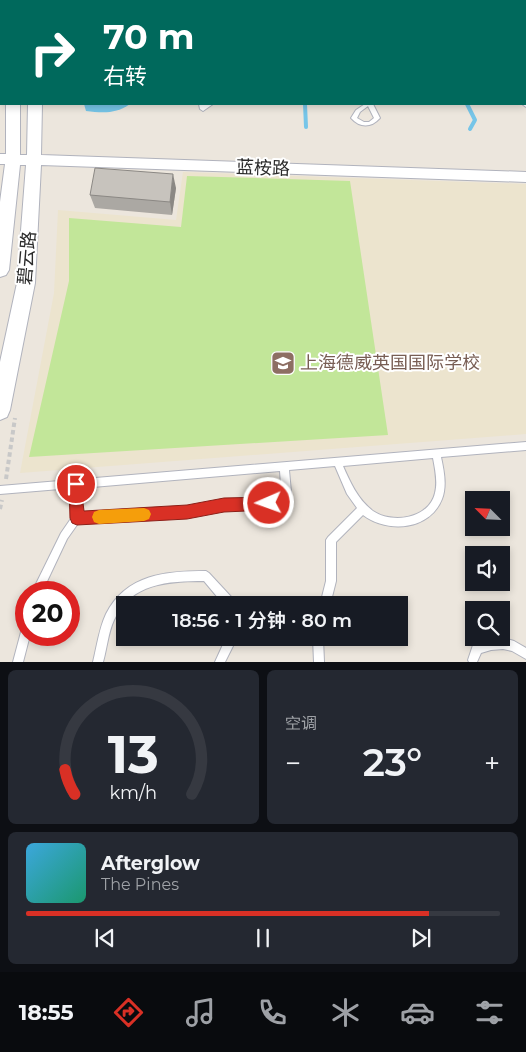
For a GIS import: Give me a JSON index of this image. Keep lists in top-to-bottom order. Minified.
{"streets":{"street":["蓝桉路","碧云路"]},"crossings":[["蓝桉路","碧云路"]],"places":{"school or university":["上海德威英国国际学校"]},"north":"top left","page":{"turn":["70 m","右转"],"limit":"20","trip":"18:56 · 1 分钟 · 80 m","tile":"空调","heat":["−","23°","+"],"song":["Afterglow","The Pines"],"tabs":"18:55","gauge":["13","km/h"]}}
